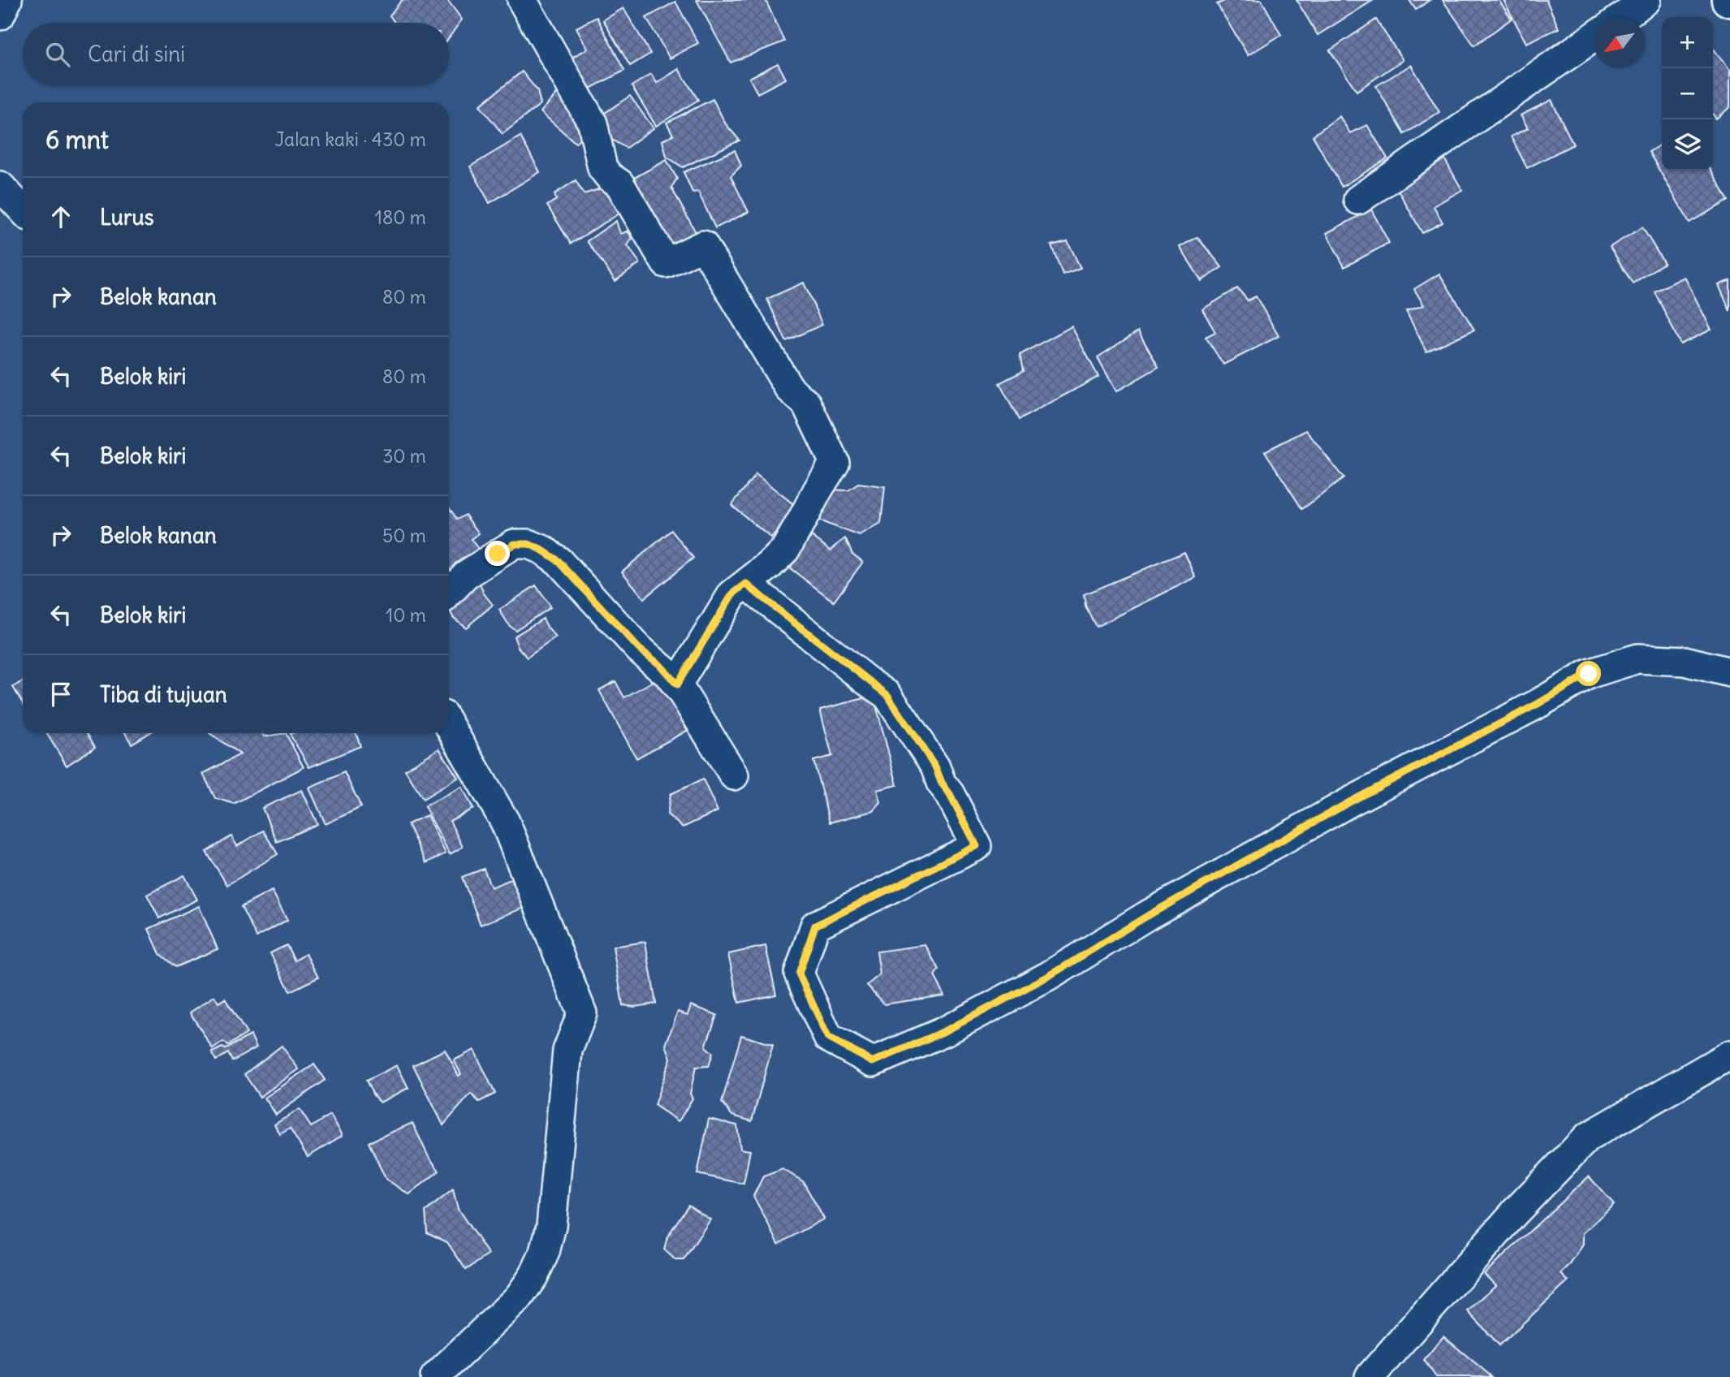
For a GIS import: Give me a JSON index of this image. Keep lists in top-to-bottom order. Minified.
{"north":"bottom left","page":{"map_buttons":["+","−"],"search":"Cari di sini","heading":["6 mnt","Jalan kaki · 430 m"],"list":[["Lurus","180 m"],["Belok kanan","80 m"],["Belok kiri","80 m"],["Belok kiri","30 m"],["Belok kanan","50 m"],["Belok kiri","10 m"],"Tiba di tujuan"]}}
